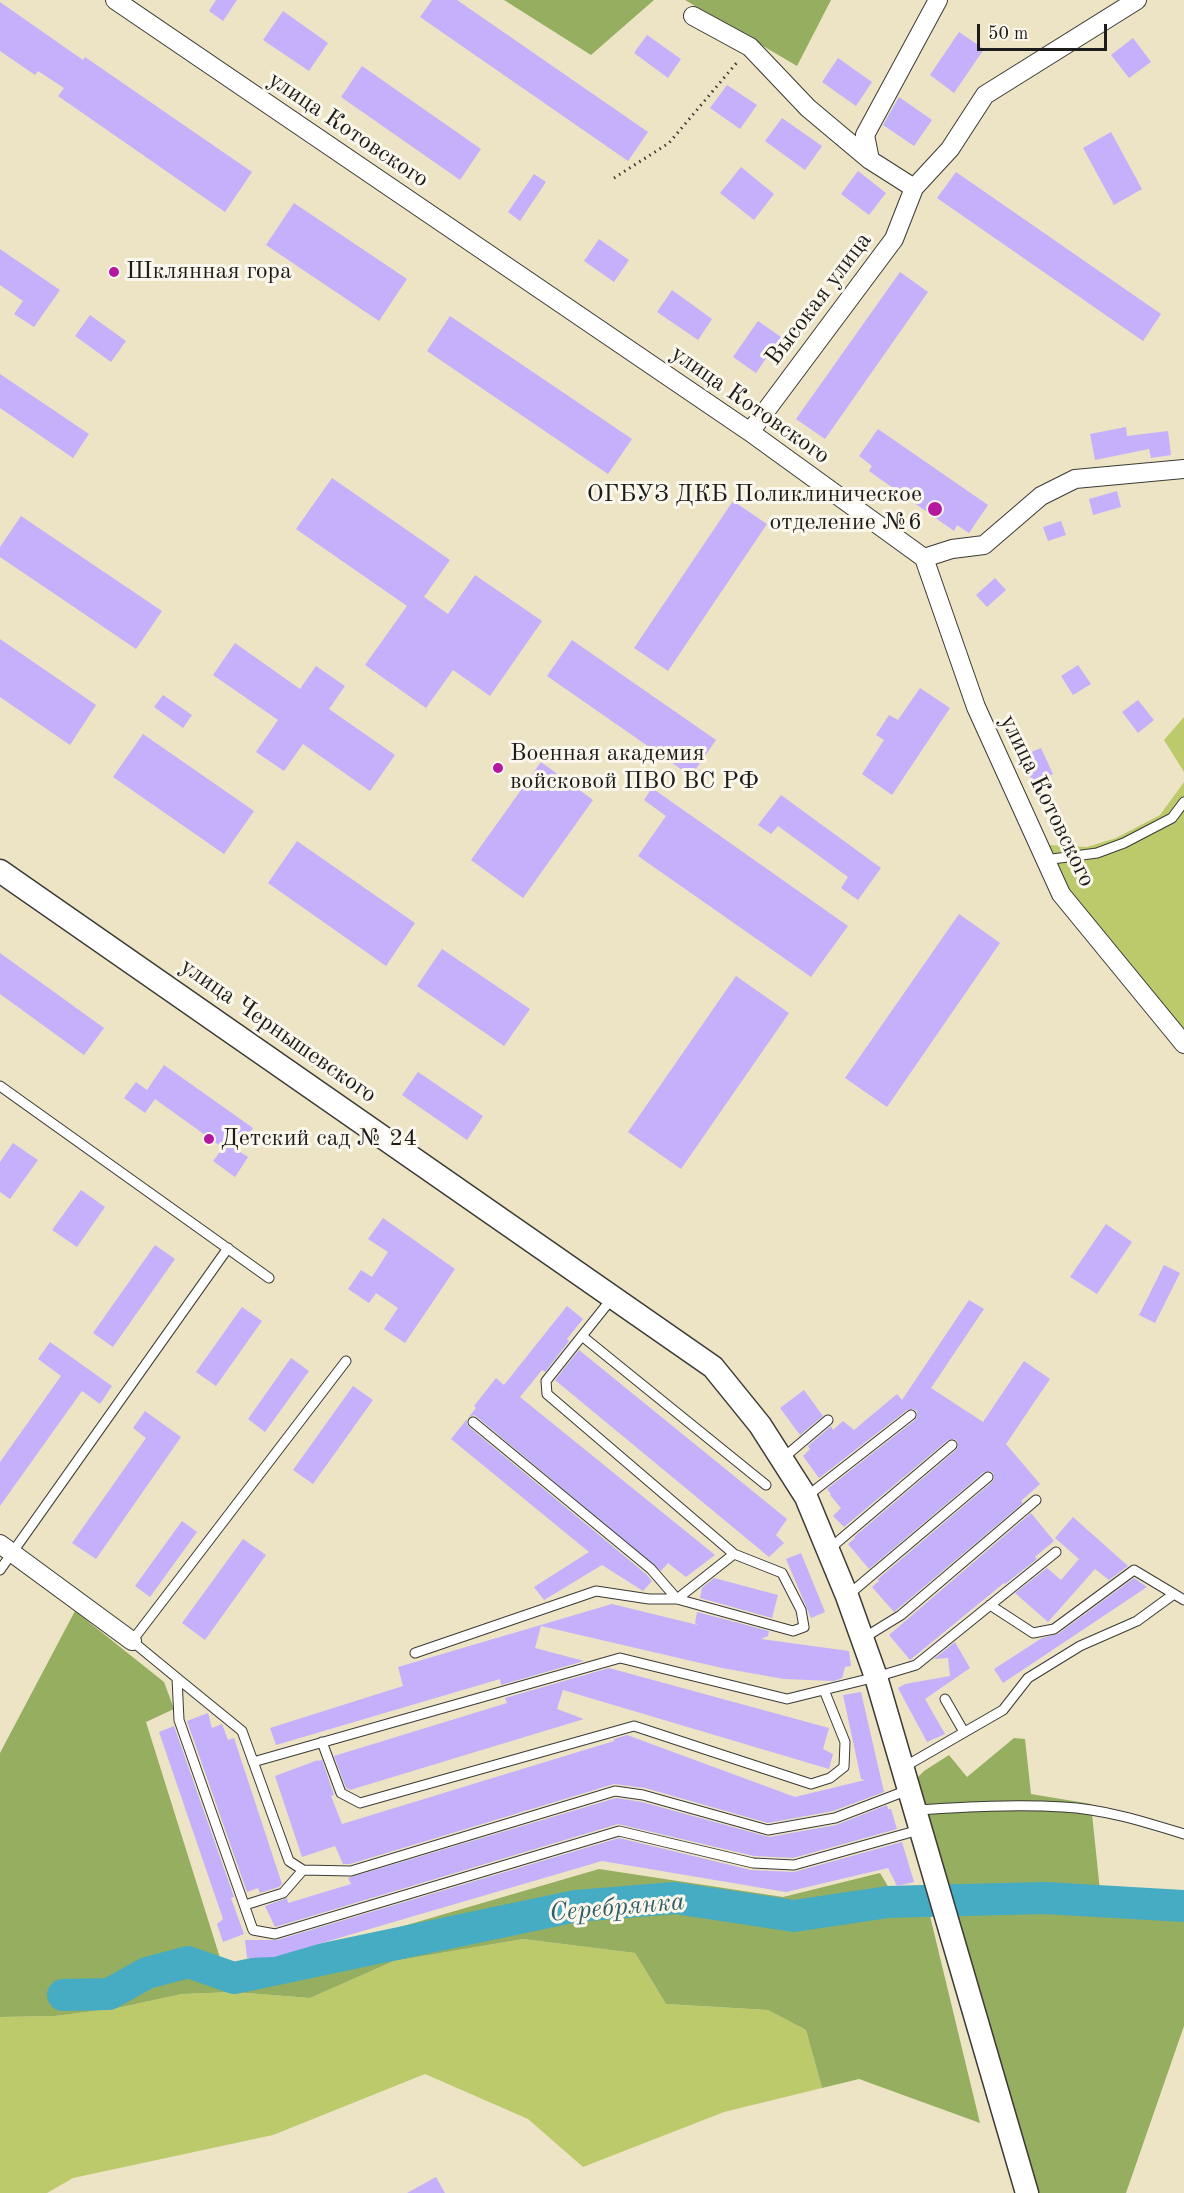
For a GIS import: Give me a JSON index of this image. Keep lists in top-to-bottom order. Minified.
{"streets":{"street":["улица Котовского","Высокая улица","улица Чернышевского"]},"crossings":[["улица Котовского","Высокая улица"]],"water":["Серебрянка"],"places":["Шклянная гора","ОГБУЗ ДКБ Поликлиническое отделение №6","Военная академия войсковой ПВО ВС РФ","Детский сад № 24"],"scale_bar":"50 m"}
